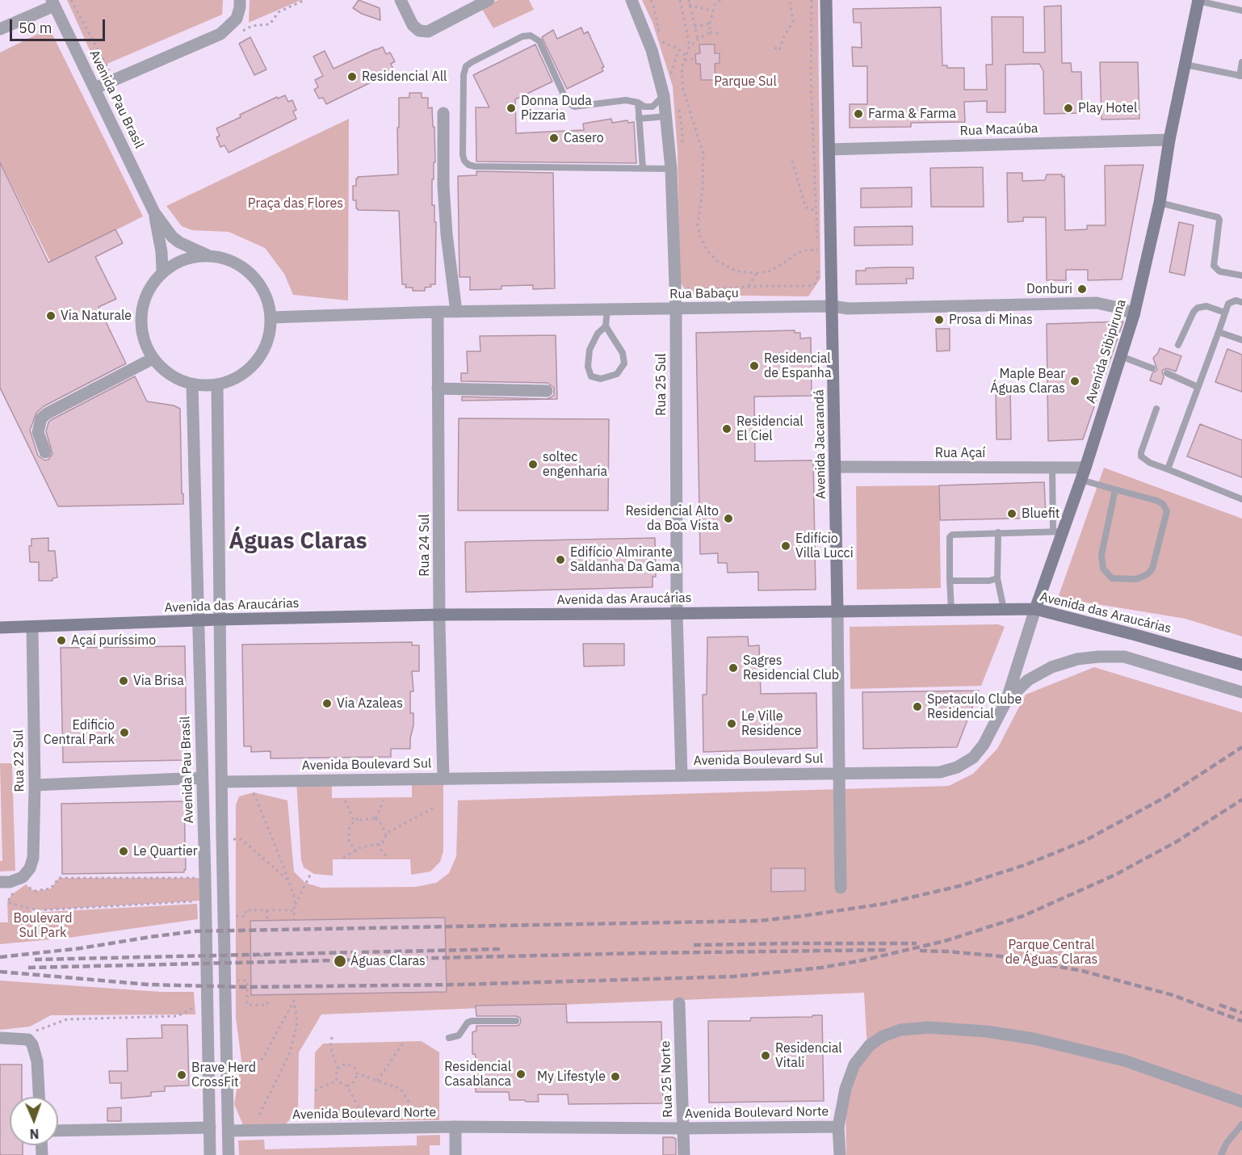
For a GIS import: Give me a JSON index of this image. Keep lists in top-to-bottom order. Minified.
{"streets":{"main road":["Avenida Sibipiruna","Avenida Jacarandá","Avenida das Araucárias"],"street":["Avenida Pau Brasil","Rua Macaúba","Rua Babaçu","Rua 25 Sul","Rua Açaí","Rua 24 Sul","Avenida Boulevard Sul","Rua 22 Sul","Rua 25 Norte","Avenida Boulevard Norte"]},"crossings":[["Avenida Pau Brasil","Rua Babaçu"],["Avenida Pau Brasil","Avenida das Araucárias"],["Rua Macaúba","Avenida Sibipiruna"],["Rua Macaúba","Avenida Jacarandá"],["Rua Babaçu","Avenida Sibipiruna"],["Rua Babaçu","Rua 25 Sul"],["Rua Babaçu","Avenida Jacarandá"],["Rua Babaçu","Rua 24 Sul"],["Avenida Sibipiruna","Rua Açaí"],["Avenida Sibipiruna","Avenida das Araucárias"],["Avenida Sibipiruna","Avenida Boulevard Sul"],["Rua 25 Sul","Avenida das Araucárias"],["Rua 25 Sul","Avenida Boulevard Sul"],["Avenida Jacarandá","Rua Açaí"],["Avenida Jacarandá","Avenida das Araucárias"],["Avenida Jacarandá","Avenida Boulevard Sul"],["Rua 24 Sul","Avenida das Araucárias"],["Rua 24 Sul","Avenida Boulevard Sul"],["Avenida das Araucárias","Rua 22 Sul"],["Rua 25 Norte","Avenida Boulevard Norte"]],"districts":["Águas Claras"],"parks":["Parque Sul","Praça das Flores","Boulevard Sul Park","Parque Central de Águas Claras"],"places":["Residencial All","Donna Duda Pizzaria","Play Hotel","Farma & Farma","Casero","Donburi","Via Naturale","Prosa di Minas","Residencial de Espanha","Maple Bear Águas Claras","Residencial El Ciel","soltec engenharia","Bluefit","Residencial Alto da Boa Vista","Edifício Villa Lucci","Edifício Almirante Saldanha Da Gama","Açaí puríssimo","Sagres Residencial Club","Via Brisa","Via Azaleas","Spetaculo Clube Residencial","Le Ville Residence","Edificio Central Park","Le Quartier","Águas Claras","Residencial Vitali","Residencial Casablanca","Brave Herd CrossFit","My Lifestyle"],"scale_bar":"50 m","north":"bottom"}
